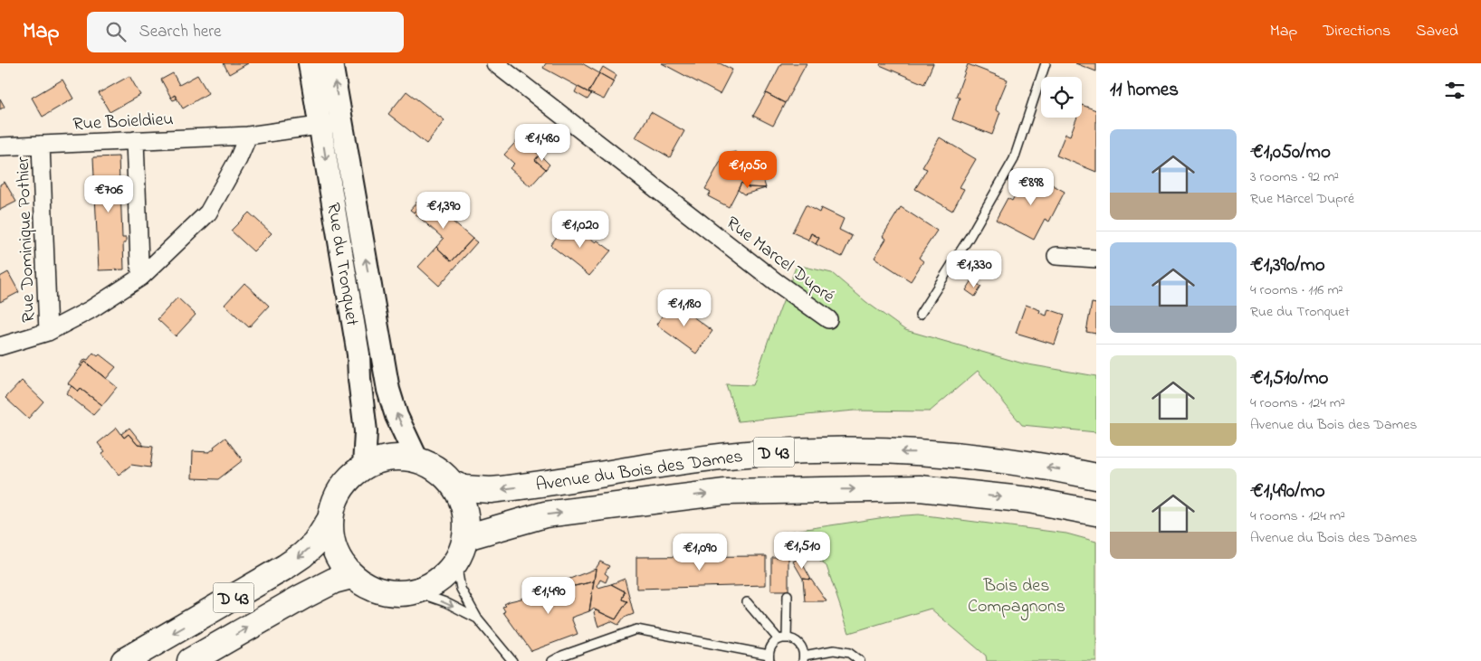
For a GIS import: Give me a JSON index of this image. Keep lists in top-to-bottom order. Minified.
{"streets":{"main road":["D 43","Avenue du Bois des Dames"],"street":["Rue Boieldieu","Rue Dominique Pothier","Rue Marcel Dupré","Rue du Tronquet"]},"crossings":[["Rue Boieldieu","Rue Dominique Pothier"],["Rue Boieldieu","Rue du Tronquet"],["Rue du Tronquet","D 43"],["Rue du Tronquet","Avenue du Bois des Dames"],["D 43","Avenue du Bois des Dames"]],"parks":["Bois des Compagnons"],"page":{"header":"Map","search":"Search here","nav":["Map","Directions","Saved"],"heading":"11 homes","list":[{"name":"€1,050/mo","note":"3 rooms · 92 m² · Rue Marcel Dupré"},{"name":"€1,390/mo","note":"4 rooms · 116 m² · Rue du Tronquet"},{"name":"€1,510/mo","note":"4 rooms · 124 m² · Avenue du Bois des Dames"},{"name":"€1,490/mo","note":"4 rooms · 124 m² · Avenue du Bois des Dames"}],"price":["€1,480","€1,050","€898","€706","€1,390","€1,020","€1,330","€1,180","€1,510","€1,090","€1,490"]}}
